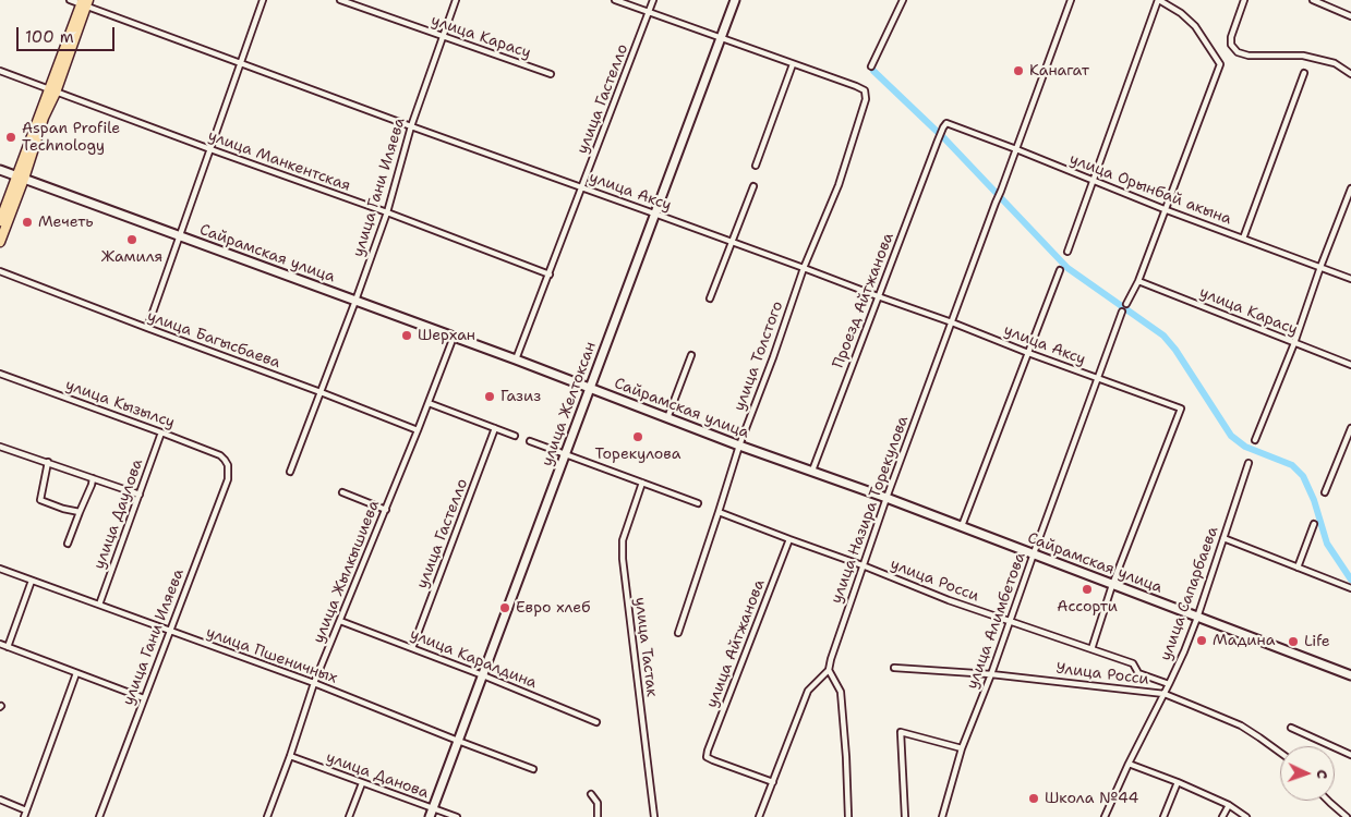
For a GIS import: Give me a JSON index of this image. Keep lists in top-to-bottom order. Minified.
{"streets":{"main road":["Сайрамская улица","улица Желтоксан"],"street":["улица Карасу","улица Гастелло","улица Манкентская","улица Гани Иляева","улица Орынбай акына","улица Аксу","Проезд Айтжанова","улица Багысбаева","улица Толстого","улица Кызылсу","улица Назира Торекулова","улица Даулова","улица Жылкышиева","улица Росси","улица Сапарбаева","улица Алимбетова","улица Айтжанова","улица Тастак","улица Пшеничных","улица Каралдина","Улица Росси","улица Данова"]},"crossings":[["улица Карасу","улица Гани Иляева"],["улица Гастелло","улица Манкентская"],["улица Гастелло","улица Аксу"],["улица Гастелло","Сайрамская улица"],["улица Гастелло","улица Каралдина"],["улица Манкентская","улица Гани Иляева"],["улица Гани Иляева","улица Аксу"],["улица Гани Иляева","Сайрамская улица"],["улица Гани Иляева","улица Багысбаева"],["улица Гани Иляева","улица Кызылсу"],["улица Гани Иляева","улица Пшеничных"],["улица Орынбай акына","Проезд Айтжанова"],["улица Орынбай акына","улица Назира Торекулова"],["улица Аксу","Сайрамская улица"],["улица Аксу","Проезд Айтжанова"],["улица Аксу","улица Толстого"],["улица Аксу","улица Желтоксан"],["улица Аксу","улица Назира Торекулова"],["улица Аксу","улица Алимбетова"],["Сайрамская улица","Проезд Айтжанова"],["Сайрамская улица","улица Толстого"],["Сайрамская улица","улица Желтоксан"],["Сайрамская улица","улица Назира Торекулова"],["Сайрамская улица","улица Жылкышиева"],["Сайрамская улица","улица Сапарбаева"],["Сайрамская улица","улица Алимбетова"],["улица Багысбаева","улица Жылкышиева"],["улица Толстого","улица Росси"],["улица Кызылсу","улица Даулова"],["улица Желтоксан","улица Пшеничных"],["улица Желтоксан","улица Каралдина"],["улица Желтоксан","улица Данова"],["улица Назира Торекулова","улица Росси"],["улица Назира Торекулова","улица Айтжанова"],["улица Даулова","улица Пшеничных"],["улица Жылкышиева","улица Пшеничных"],["улица Жылкышиева","улица Каралдина"],["улица Жылкышиева","улица Данова"],["улица Росси","улица Сапарбаева"],["улица Росси","улица Алимбетова"],["улица Росси","улица Айтжанова"],["улица Сапарбаева","Улица Росси"],["улица Алимбетова","Улица Росси"]],"places":["Канагат","Aspan Profile Technology","Мечеть","Жамиля","Шерхан","Газиз","Торекулова","Ассорти","Евро хлеб","Мадина","Life","Школа №44"],"scale_bar":"100 m","north":"right"}
